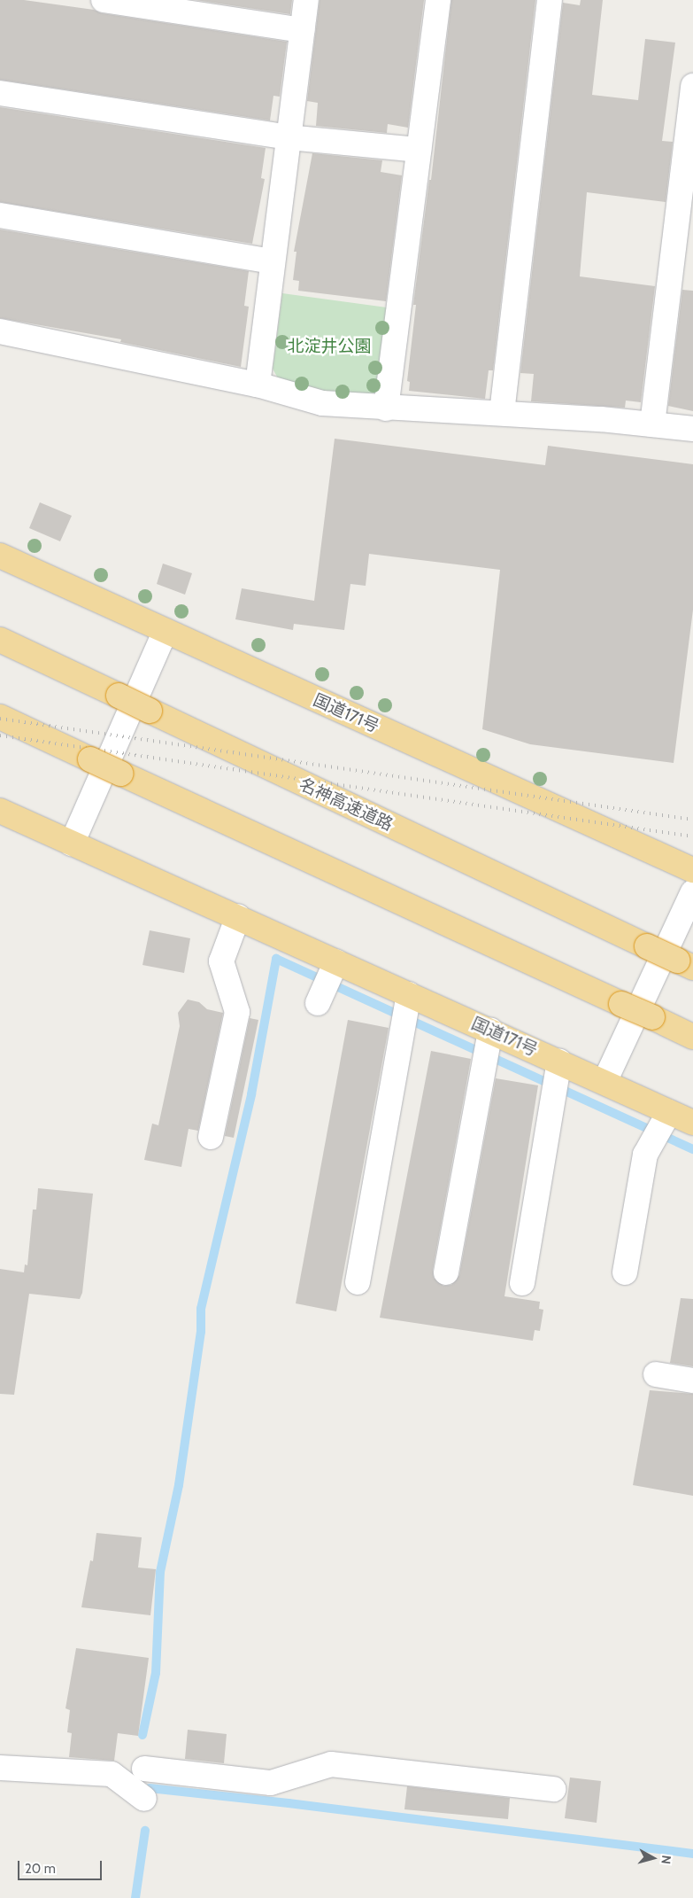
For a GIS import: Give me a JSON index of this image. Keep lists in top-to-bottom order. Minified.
{"streets":{"highway":["国道171号","名神高速道路"]},"parks":["北淀井公園"],"scale_bar":"20 m","north":"right"}
